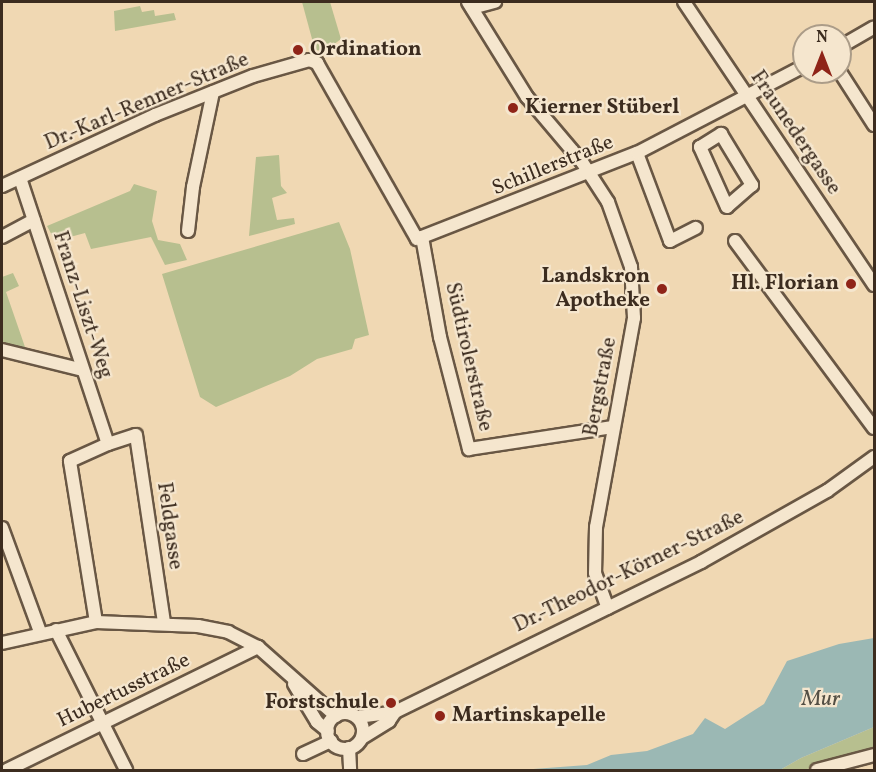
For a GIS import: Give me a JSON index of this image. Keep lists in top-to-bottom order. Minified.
{"streets":{"street":["Dr.-Karl-Renner-Straße","Fraunedergasse","Schillerstraße","Franz-Liszt-Weg","Südtirolerstraße","Bergstraße","Feldgasse","Dr.-Theodor-Körner-Straße","Hubertusstraße"]},"crossings":[["Dr.-Karl-Renner-Straße","Franz-Liszt-Weg"],["Dr.-Karl-Renner-Straße","Südtirolerstraße"],["Fraunedergasse","Schillerstraße"],["Schillerstraße","Südtirolerstraße"],["Schillerstraße","Bergstraße"],["Franz-Liszt-Weg","Feldgasse"],["Südtirolerstraße","Bergstraße"],["Bergstraße","Dr.-Theodor-Körner-Straße"]],"water":["Mur"],"places":["Ordination","Kierner Stüberl","Hl. Florian","Landskron Apotheke","Forstschule","Martinskapelle"],"north":"top"}
